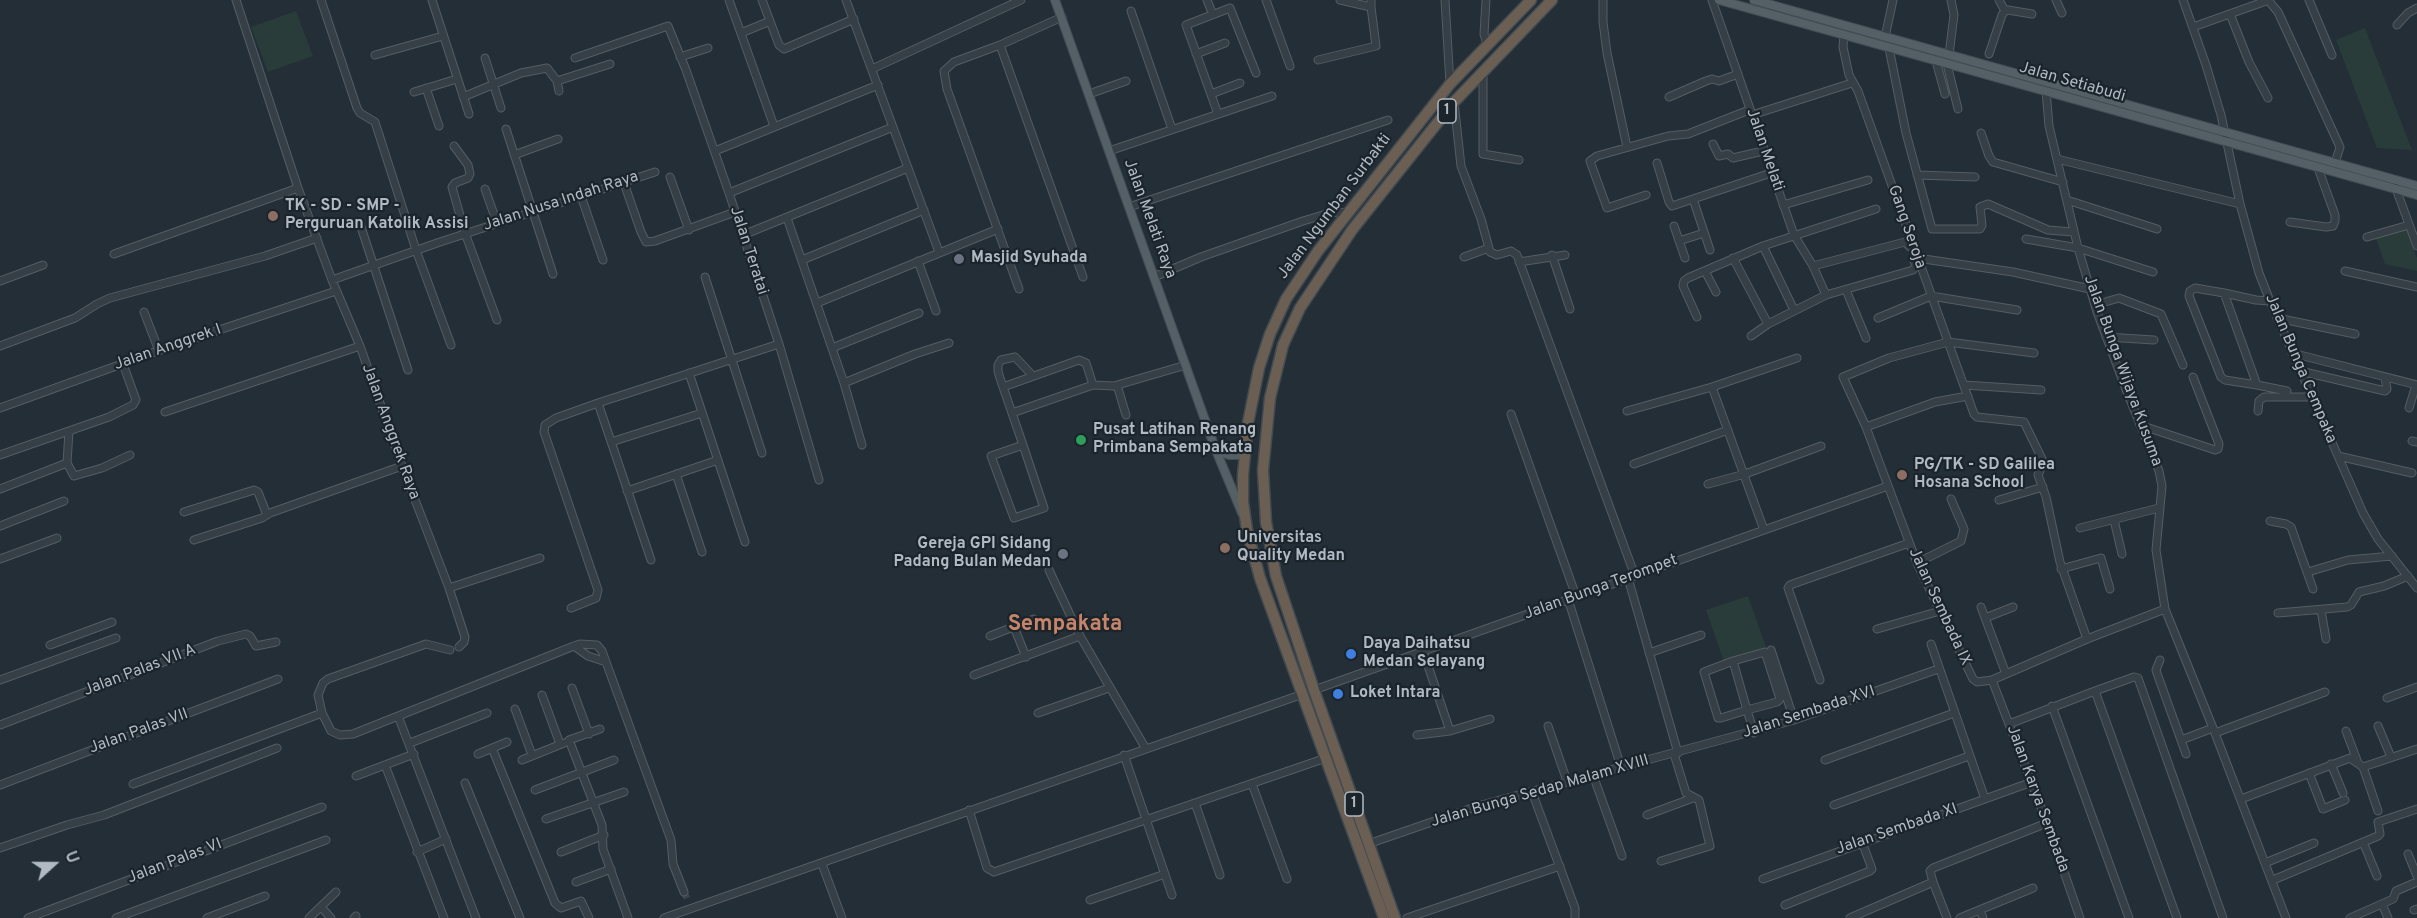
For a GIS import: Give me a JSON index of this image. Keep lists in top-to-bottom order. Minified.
{"streets":{"highway":["1","Jalan Ngumban Surbakti"],"main road":["Jalan Setiabudi","Jalan Melati Raya"],"street":["Jalan Melati","Jalan Nusa Indah Raya","Gang Seroja","Jalan Teratai","Jalan Anggrek I","Jalan Bunga Cempaka","Jalan Bunga Wijaya Kusuma","Jalan Anggrek Raya","Jalan Bunga Terompet","Jalan Sembada IX","Jalan Palas VII A","Jalan Sembada XVI","Jalan Palas VII","Jalan Bunga Sedap Malam XVIII","Jalan Karya Sembada","Jalan Sembada XI","Jalan Palas VI"]},"crossings":[["Jalan Setiabudi","Gang Seroja"],["Jalan Setiabudi","Jalan Bunga Cempaka"],["Jalan Setiabudi","Jalan Bunga Wijaya Kusuma"],["Jalan Nusa Indah Raya","Jalan Anggrek Raya"],["Jalan Ngumban Surbakti","Jalan Melati Raya"],["Jalan Ngumban Surbakti","Jalan Bunga Terompet"],["Jalan Ngumban Surbakti","Jalan Bunga Sedap Malam XVIII"],["Gang Seroja","Jalan Sembada IX"],["Jalan Anggrek I","Jalan Anggrek Raya"],["Jalan Bunga Terompet","Jalan Sembada IX"],["Jalan Sembada IX","Jalan Karya Sembada"],["Jalan Sembada XVI","Jalan Bunga Sedap Malam XVIII"],["Jalan Karya Sembada","Jalan Sembada XI"]],"districts":["Sempakata"],"places":["TK - SD - SMP - Perguruan Katolik Assisi","Masjid Syuhada","Pusat Latihan Renang Primbana Sempakata","PG/TK - SD Galilea Hosana School","Universitas Quality Medan","Gereja GPI Sidang Padang Bulan Medan","Daya Daihatsu Medan Selayang","Loket Intara"],"north":"right"}
